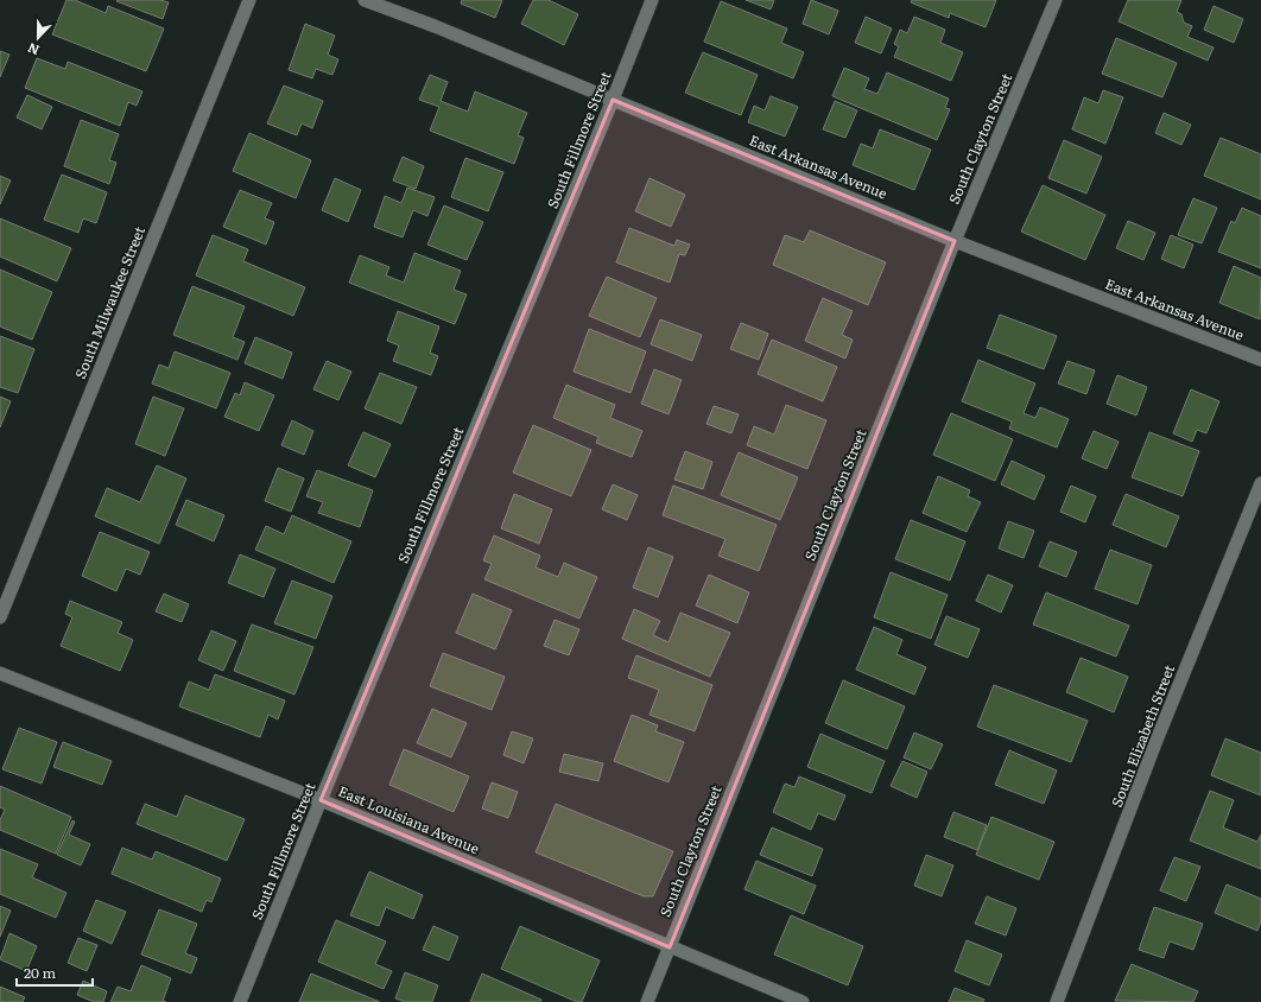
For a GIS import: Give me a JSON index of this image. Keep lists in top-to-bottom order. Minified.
{"streets":{"street":["South Clayton Street","South Fillmore Street","East Arkansas Avenue","South Milwaukee Street","South Elizabeth Street","East Louisiana Avenue"]},"crossings":[["South Clayton Street","East Arkansas Avenue"],["South Clayton Street","East Louisiana Avenue"],["South Fillmore Street","East Arkansas Avenue"],["South Fillmore Street","East Louisiana Avenue"]],"scale_bar":"20 m","north":"bottom"}
